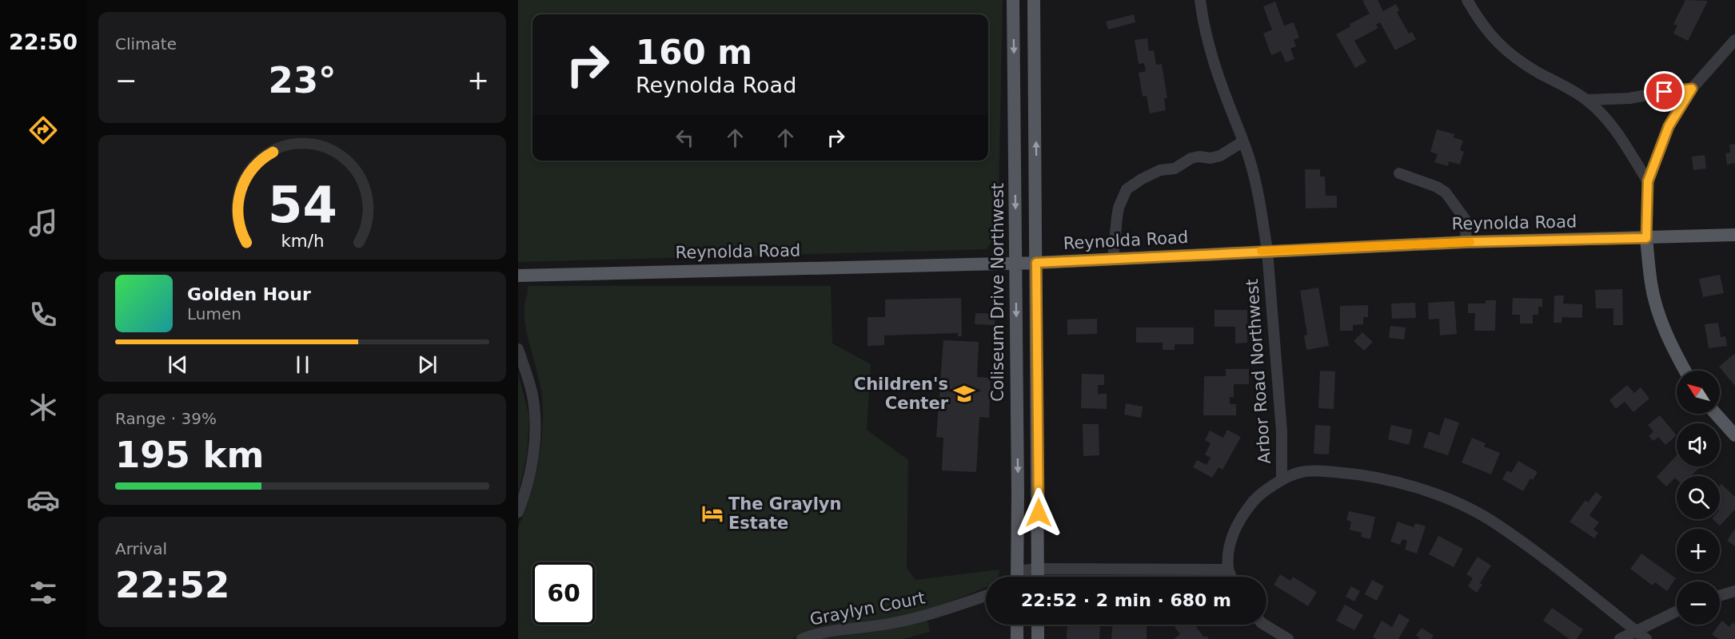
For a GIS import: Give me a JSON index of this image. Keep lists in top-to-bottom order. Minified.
{"streets":{"main road":["Reynolda Road","Coliseum Drive Northwest"],"street":["Arbor Road Northwest","Graylyn Court"]},"crossings":[["Reynolda Road","Coliseum Drive Northwest"],["Reynolda Road","Arbor Road Northwest"]],"places":{"school or university":["Children's Center"],"hotel":["The Graylyn Estate"]},"north":"top left","page":{"tabs":"22:50","tile":["Climate",["Range · 39%","195 km"],["Arrival","22:52"]],"turn":["160 m","Reynolda Road"],"heat":["−","23°","+"],"song":["Golden Hour","Lumen"],"map_buttons":["+","−"],"limit":"60","trip":"22:52 · 2 min · 680 m","gauge":["54","km/h"]}}
